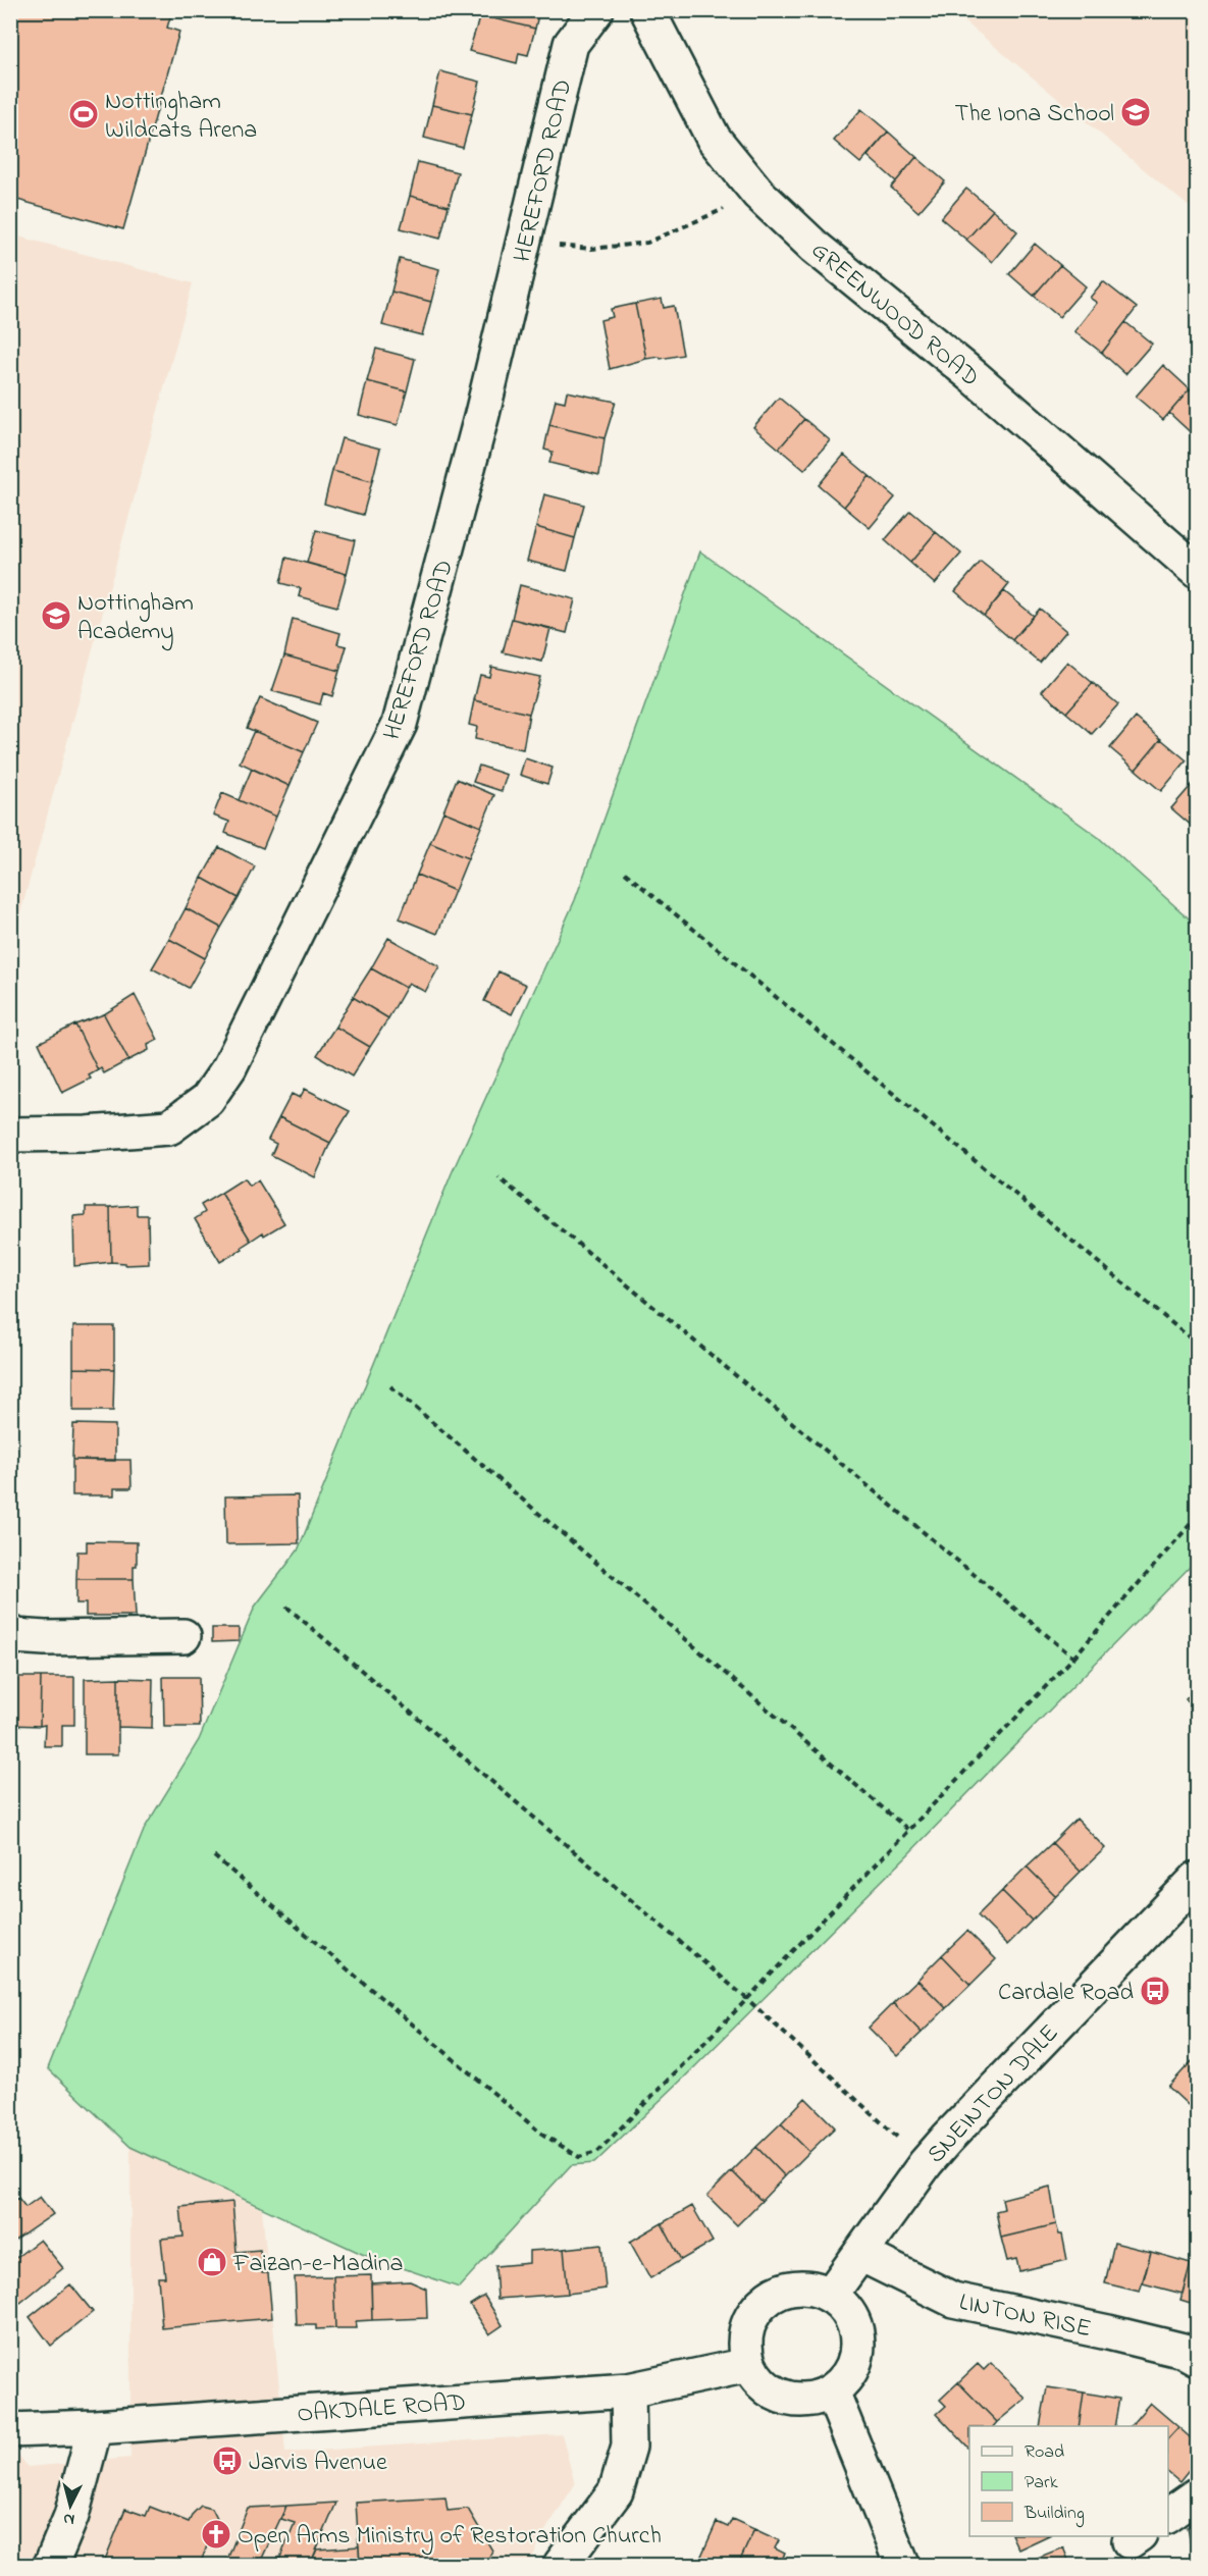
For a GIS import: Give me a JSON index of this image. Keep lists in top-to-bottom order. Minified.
{"streets":{"street":["HEREFORD ROAD","GREENWOOD ROAD","SNEINTON DALE","LINTON RISE","OAKDALE ROAD"]},"crossings":[["SNEINTON DALE","LINTON RISE"],["SNEINTON DALE","OAKDALE ROAD"]],"places":{"school or university":["The Iona School","Nottingham Academy"],"sports":["Nottingham Wildcats Arena"],"bus stop":["Cardale Road","Jarvis Avenue"],"shop":["Faizan-e-Madina"],"church":["Open Arms Ministry of Restoration Church"]},"legend":["Road","Park","Building"],"north":"bottom"}
